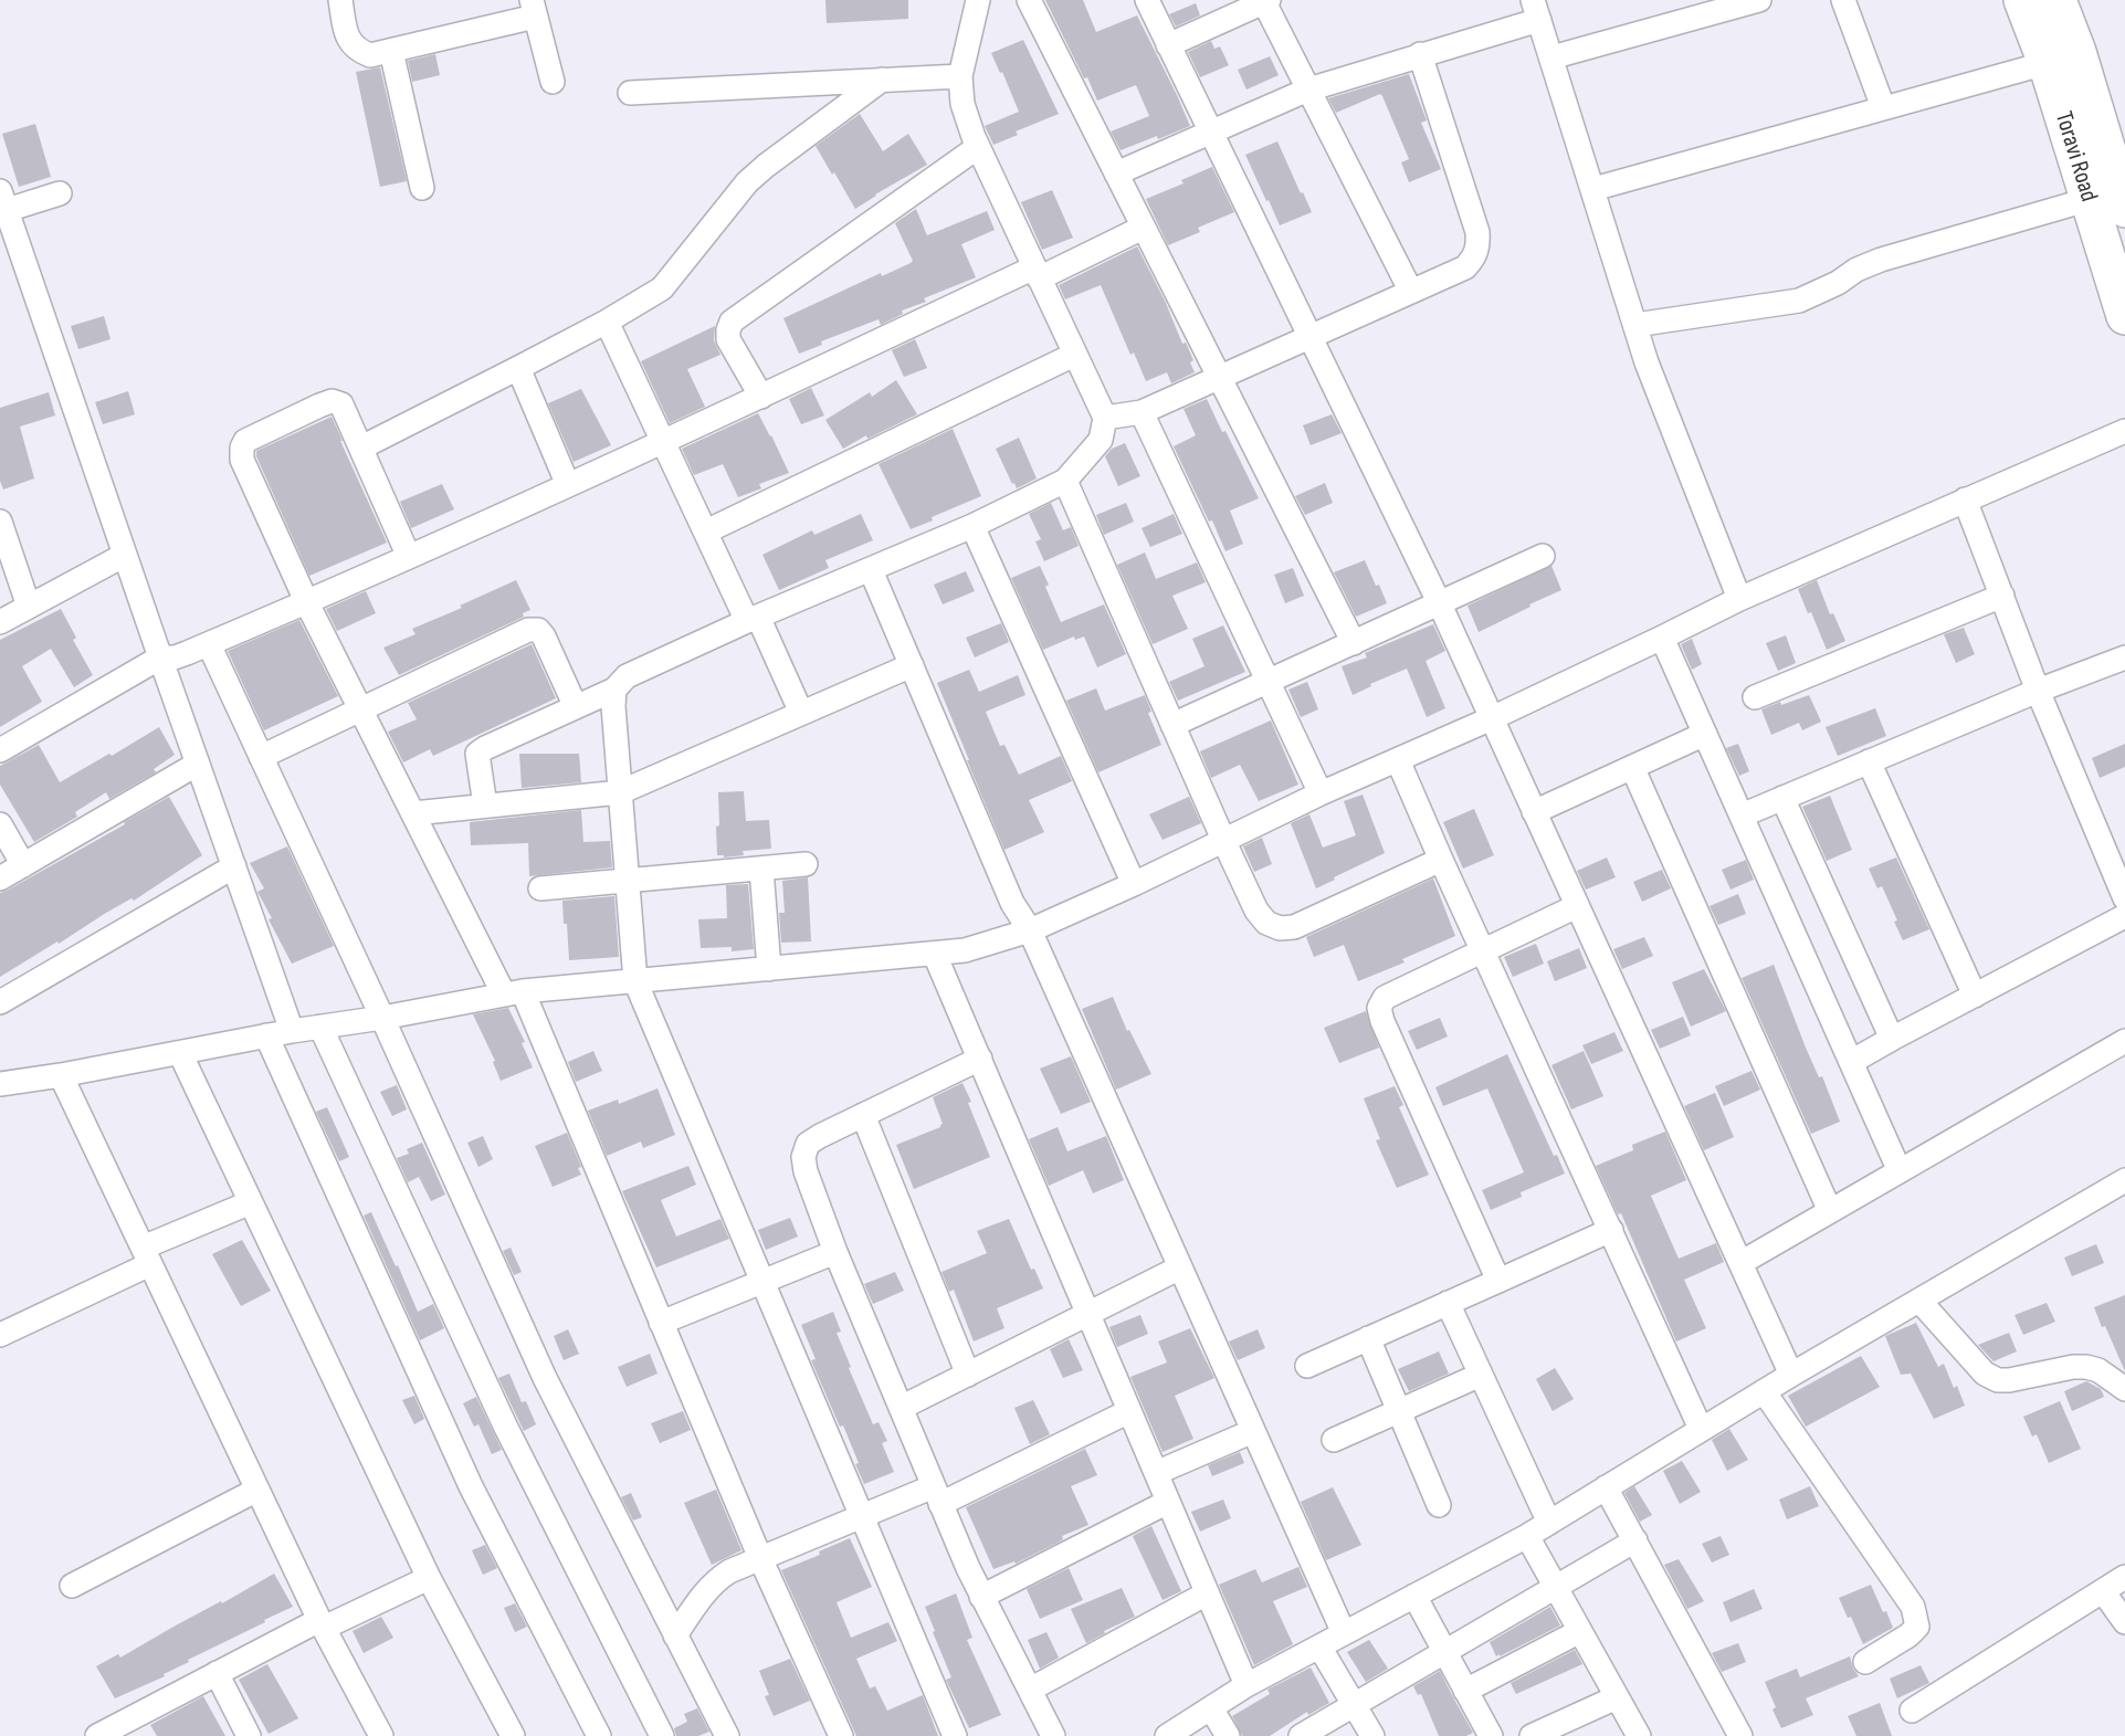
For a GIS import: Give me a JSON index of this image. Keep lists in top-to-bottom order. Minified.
{"streets":{"highway":["Toravi Road"]}}
